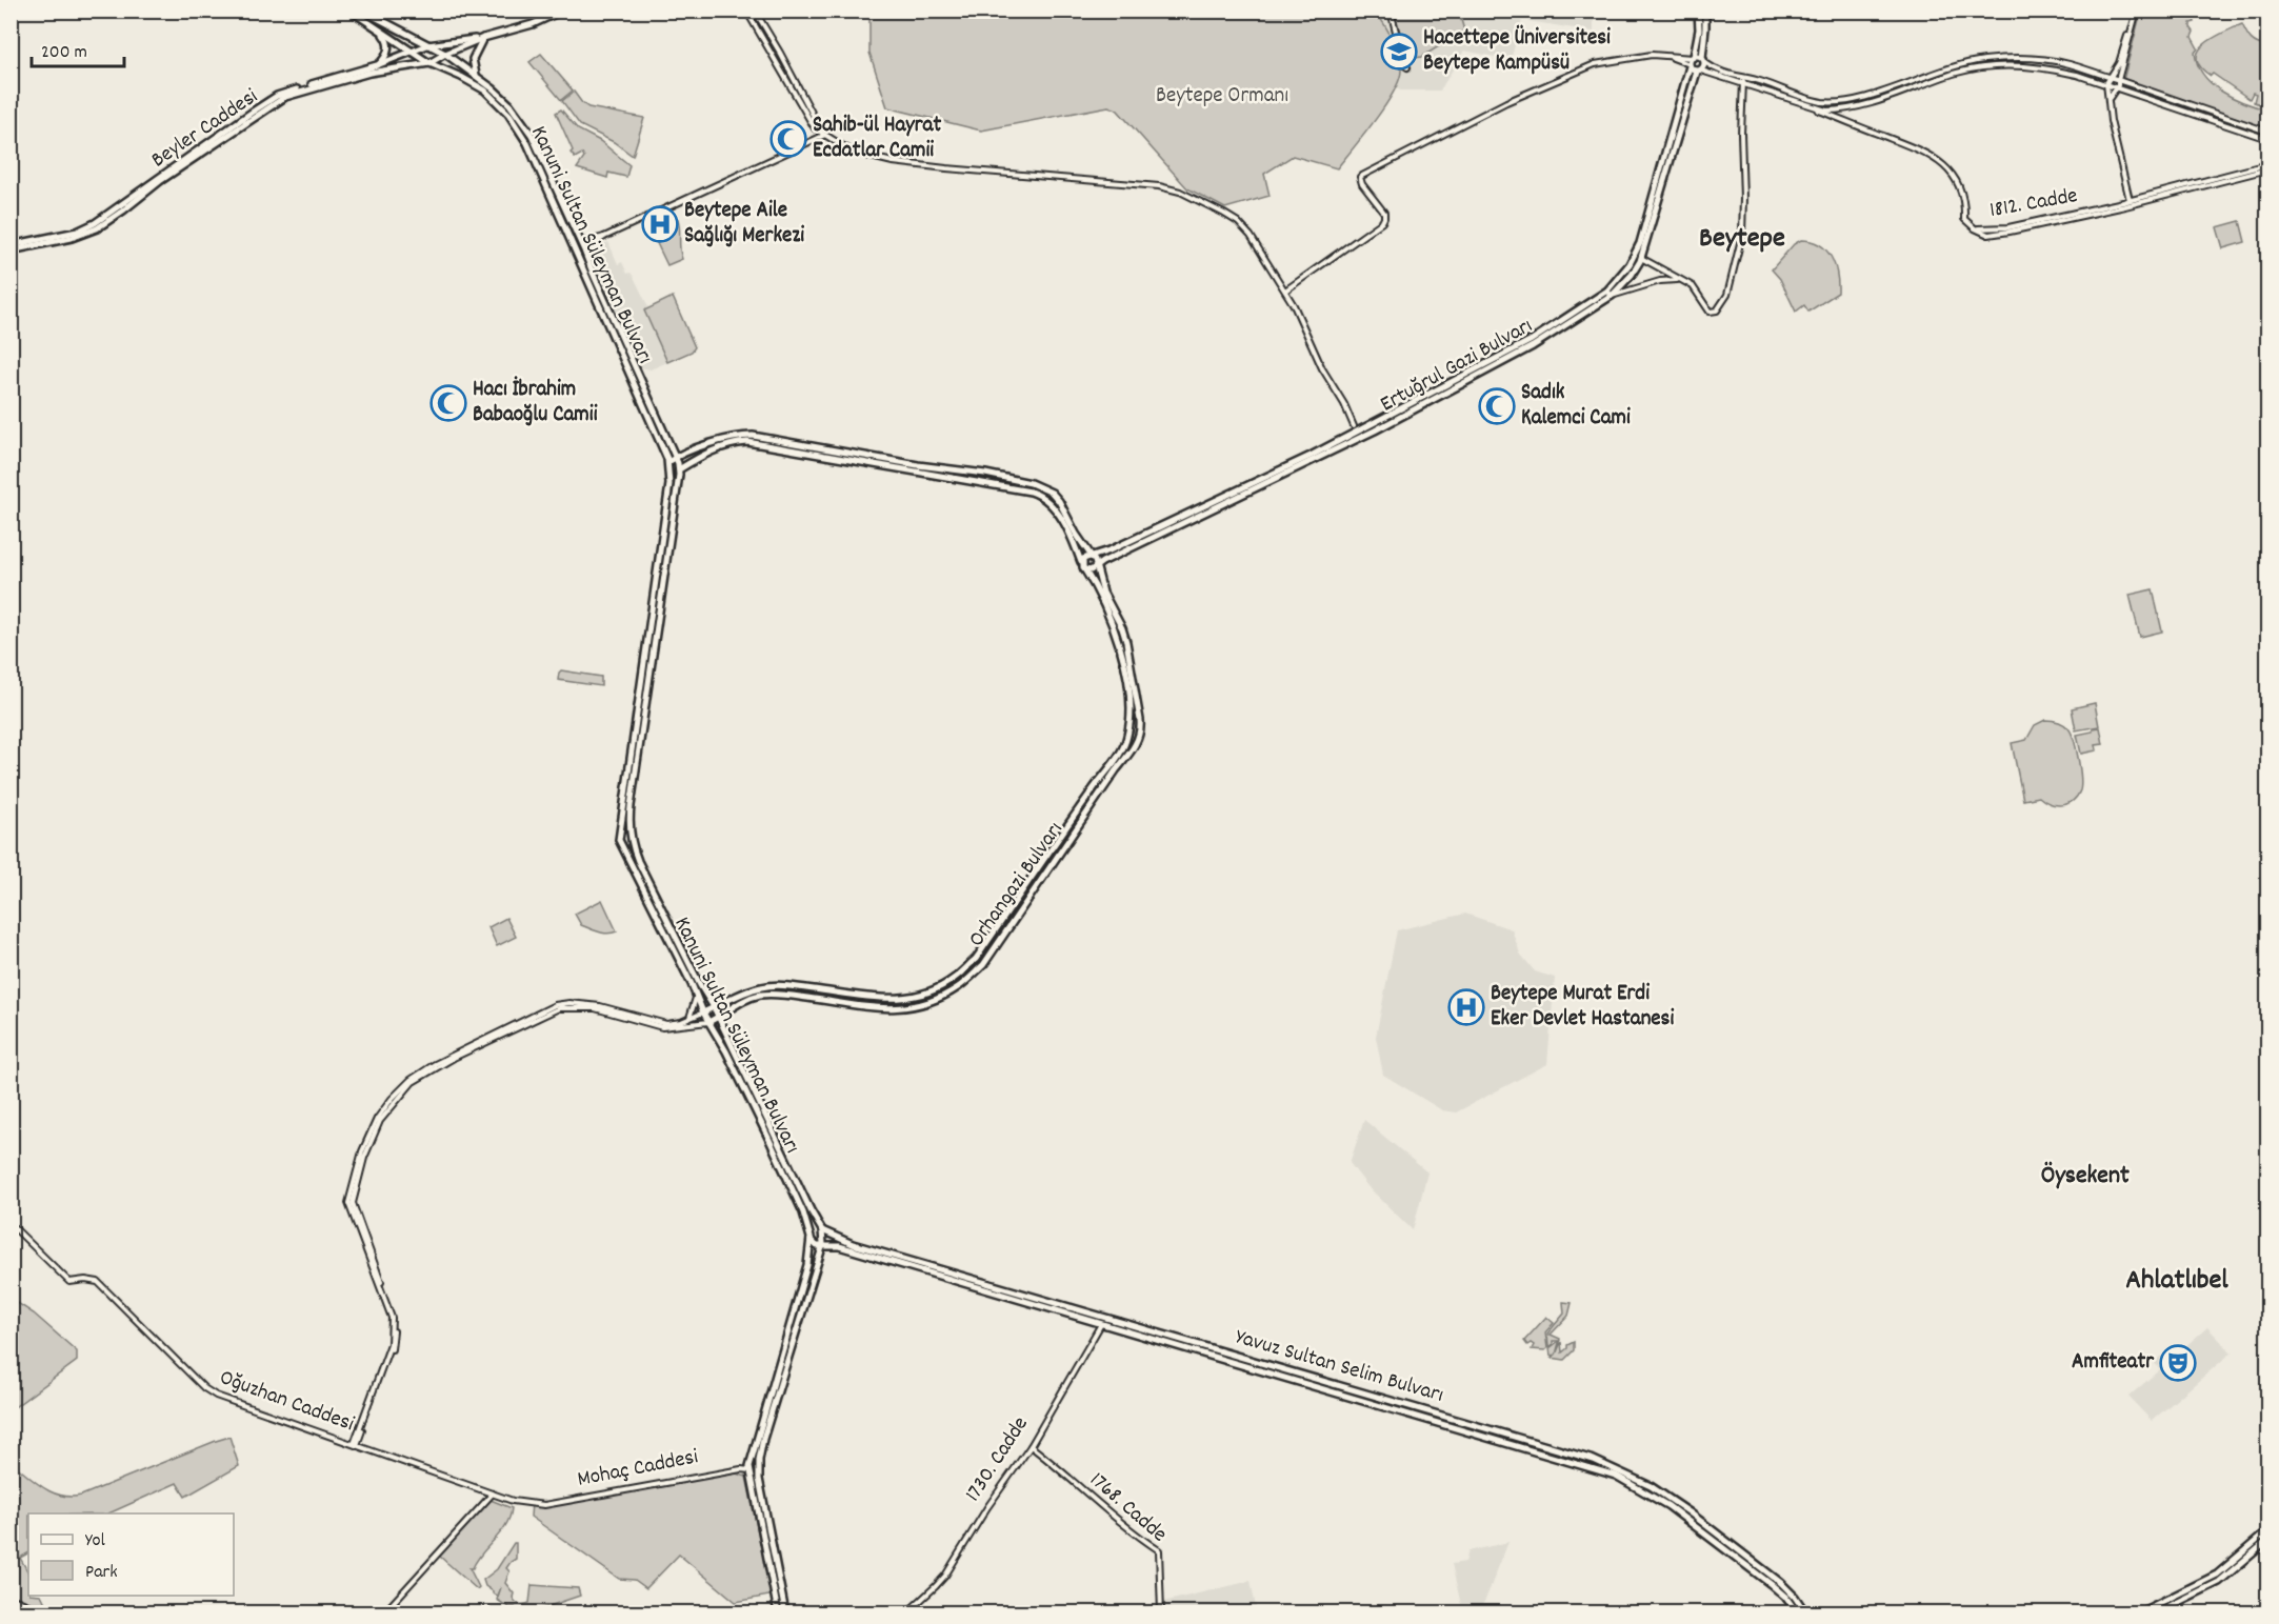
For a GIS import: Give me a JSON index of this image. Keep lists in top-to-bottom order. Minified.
{"streets":{"main road":["Beyler Caddesi","Kanuni Sultan Süleyman Bulvarı","Ertuğrul Gazi Bulvarı","Orhangazi Bulvarı","Yavuz Sultan Selim Bulvarı","1730. Cadde"],"street":["1812. Cadde","Oğuzhan Caddesi","Mohaç Caddesi","1768. Cadde"]},"crossings":[["Beyler Caddesi","Kanuni Sultan Süleyman Bulvarı"],["Kanuni Sultan Süleyman Bulvarı","Orhangazi Bulvarı"],["Kanuni Sultan Süleyman Bulvarı","Yavuz Sultan Selim Bulvarı"],["Kanuni Sultan Süleyman Bulvarı","Mohaç Caddesi"],["Ertuğrul Gazi Bulvarı","Orhangazi Bulvarı"],["Yavuz Sultan Selim Bulvarı","1730. Cadde"],["Oğuzhan Caddesi","Mohaç Caddesi"],["1730. Cadde","1768. Cadde"]],"districts":["Beytepe","Öysekent","Ahlatlıbel"],"parks":["Beytepe Ormanı"],"places":{"school or university":["Hacettepe Üniversitesi Beytepe Kampüsü"],"mosque":["Sahib-ül Hayrat Ecdatlar Camii","Hacı İbrahim Babaoğlu Camii","Sadık Kalemci Cami"],"hospital":["Beytepe Aile Sağlığı Merkezi","Beytepe Murat Erdi Eker Devlet Hastanesi"],"theatre":["Amfiteatr"]},"legend":["Yol","Park"],"scale_bar":"200 m"}
